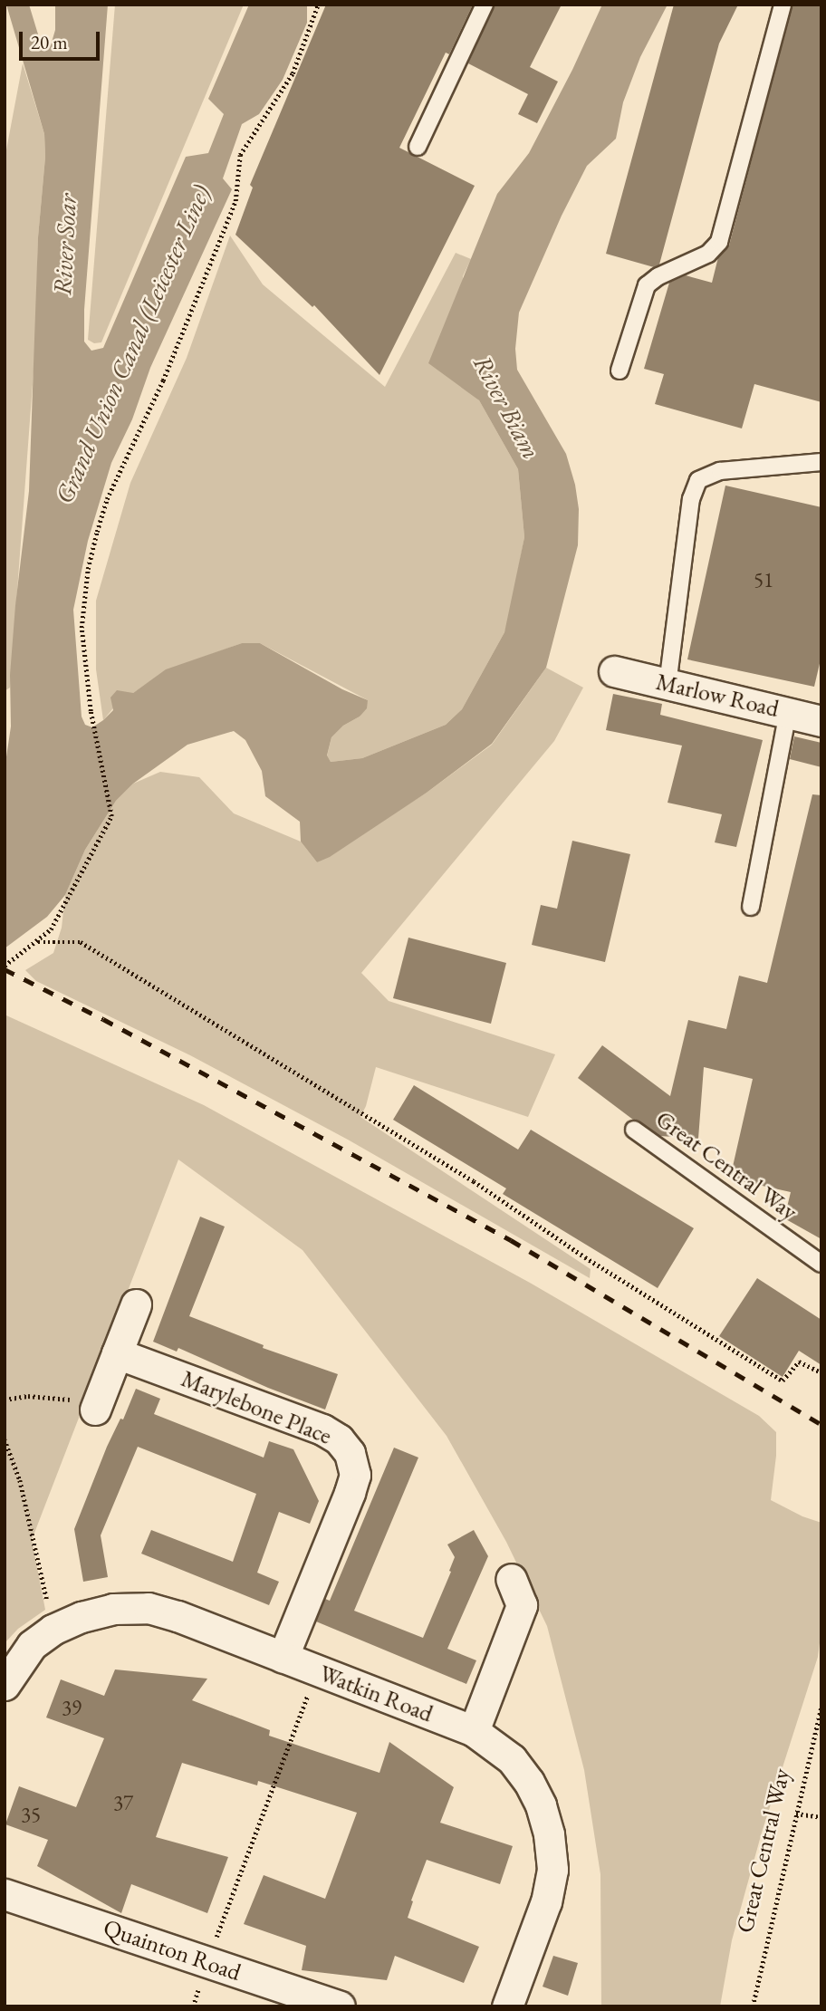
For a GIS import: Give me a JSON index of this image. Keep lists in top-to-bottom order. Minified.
{"streets":{"street":["Marlow Road","Marylebone Place","Watkin Road","Quainton Road"],"lane":["Great Central Way"]},"crossings":[["Marylebone Place","Watkin Road"]],"water":["River Soar","Grand Union Canal (Leicester Line)","River Biam"],"house_numbers":["51","39","37","35"],"scale_bar":"20 m"}
